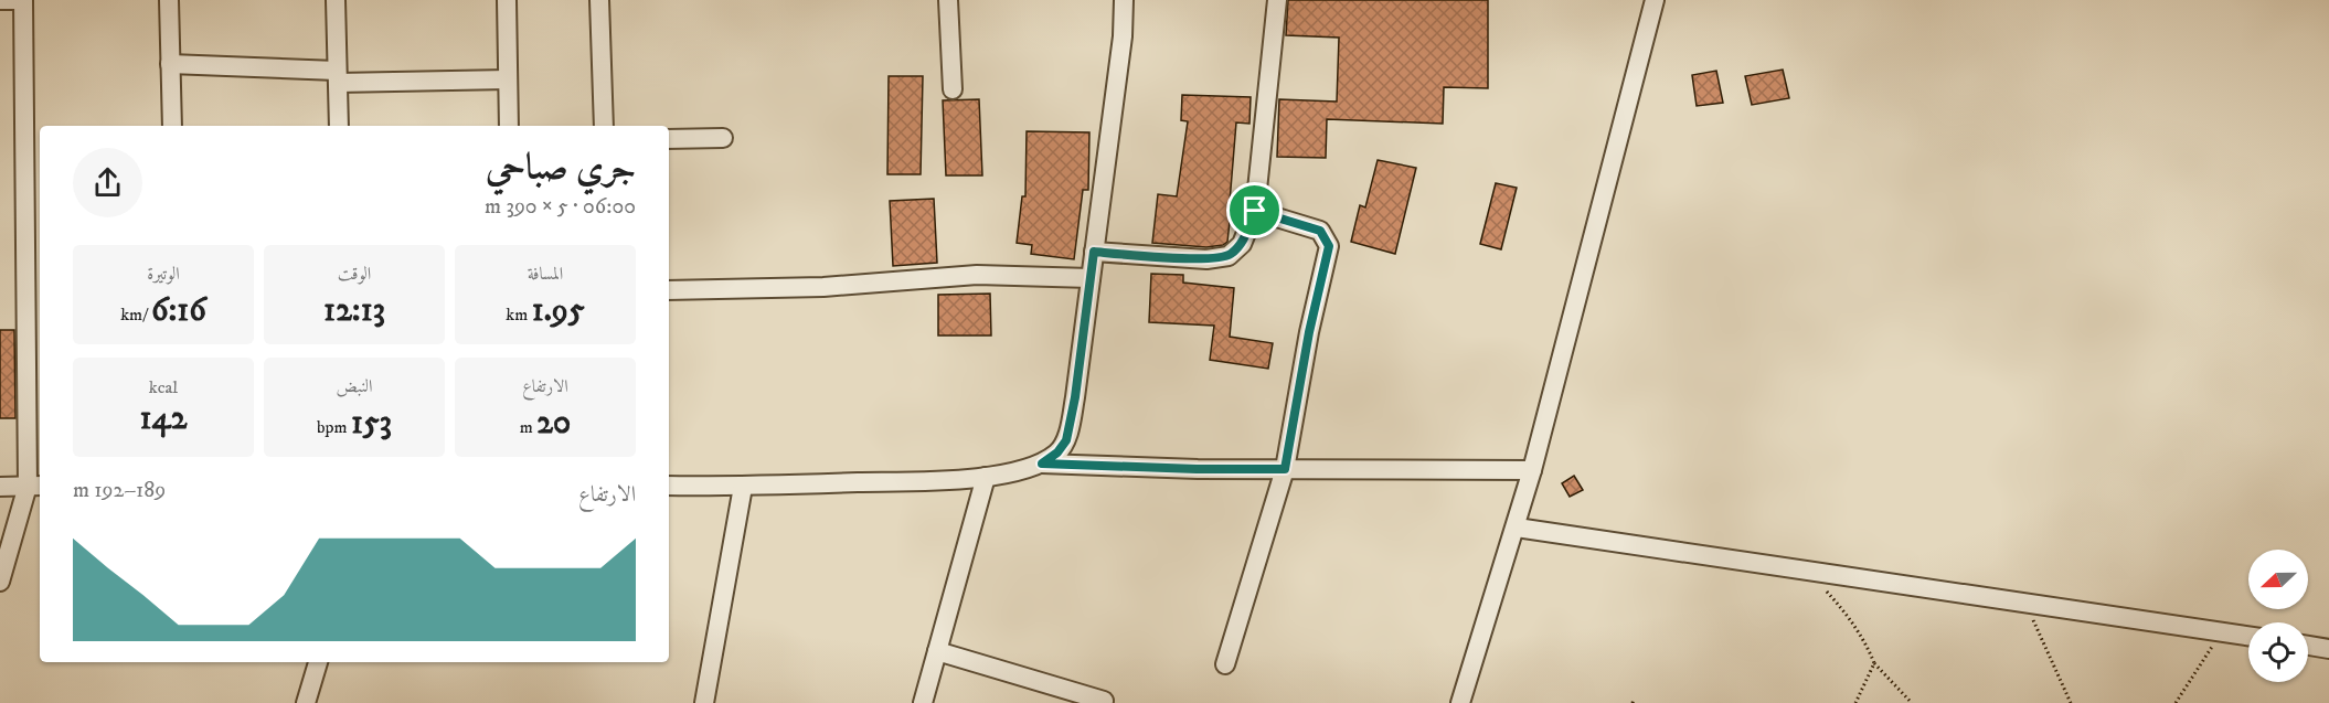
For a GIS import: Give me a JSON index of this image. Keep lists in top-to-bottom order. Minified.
{"north":"left","page":{"heading":["جري صباحي","06:00 · 5 × 390 m"],"stats":[["المسافة","1.95 km"],["الوقت","12:13"],["الوتيرة","6:16 /km"],["الارتفاع","20 m"],["النبض","153 bpm"],["kcal","142"]],"chart":["الارتفاع","189–192 m"]}}
